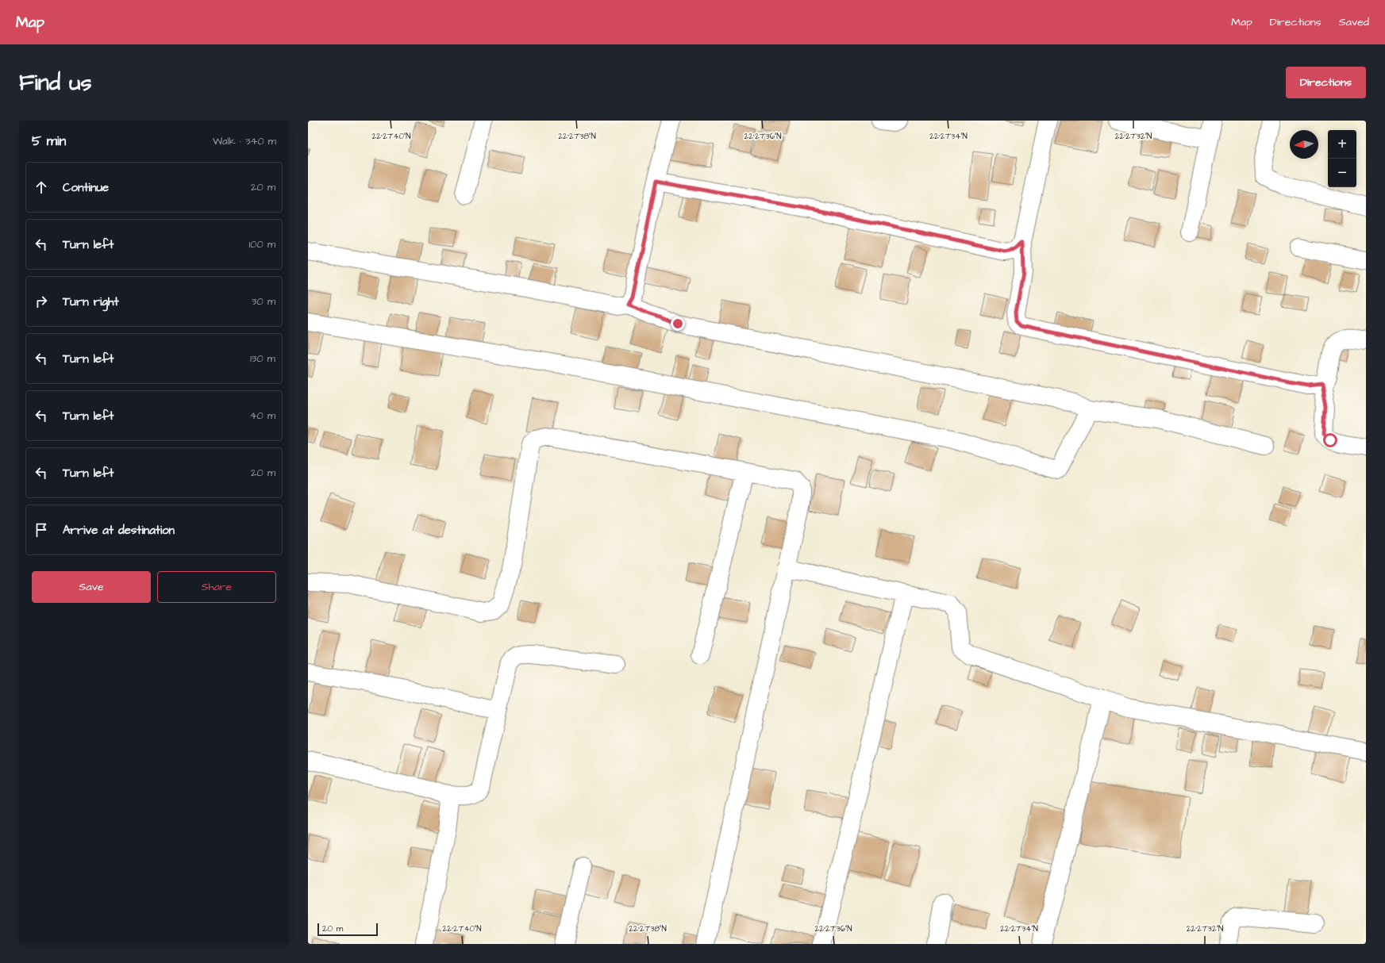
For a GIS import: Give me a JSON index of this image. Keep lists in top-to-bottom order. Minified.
{"scale_bar":"20 m","north":"left","page":{"header":"Map","nav":["Map","Directions","Saved"],"buttons":["Directions",["Save","Share"]],"title":"Find us","heading":["5 min","Walk · 340 m"],"map_buttons":["+","−"],"list":[["Continue","20 m"],["Turn left","100 m"],["Turn right","30 m"],["Turn left","130 m"],["Turn left","40 m"],["Turn left","20 m"],"Arrive at destination"],"scale":"20 m"},"coordinates":["22°27'40\"N","22°27'38\"N","22°27'36\"N","22°27'34\"N","22°27'32\"N"]}
